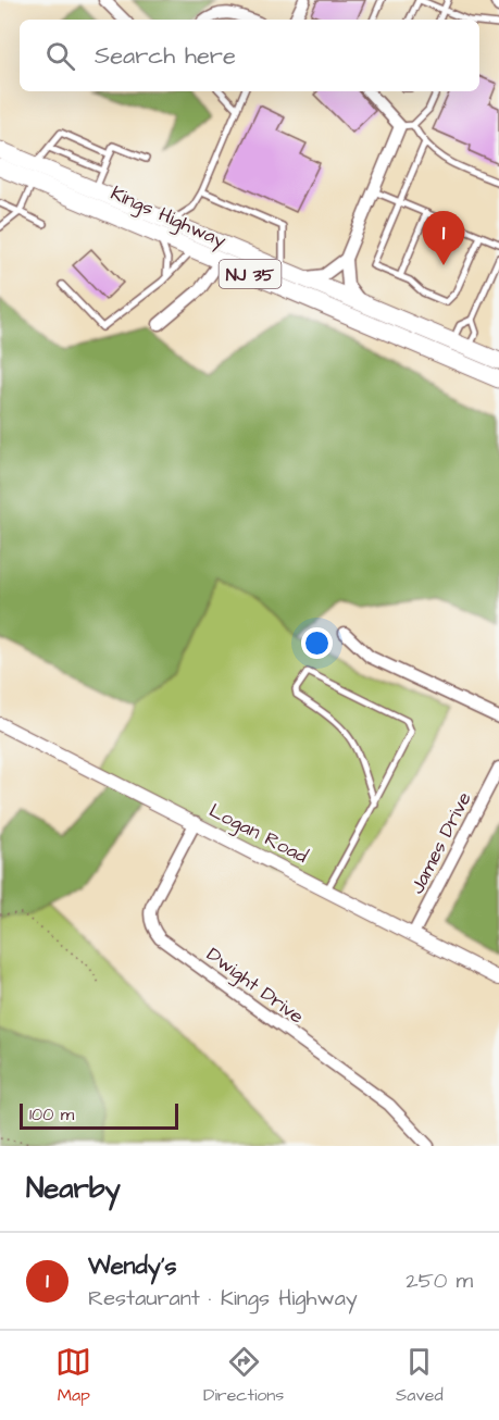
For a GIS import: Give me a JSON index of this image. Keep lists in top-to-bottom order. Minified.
{"streets":{"main road":["Kings Highway","NJ 35"],"street":["Logan Road","James Drive","Dwight Drive"]},"crossings":[["Logan Road","James Drive"],["Logan Road","Dwight Drive"]],"scale_bar":"100 m","page":{"search":"Search here","pins":"1","scale":"100 m","heading":"Nearby","list":[{"mark":"1","name":"Wendy's","note":"Restaurant · Kings Highway","value":"250 m"}],"nav":["Map","Directions","Saved"]}}
